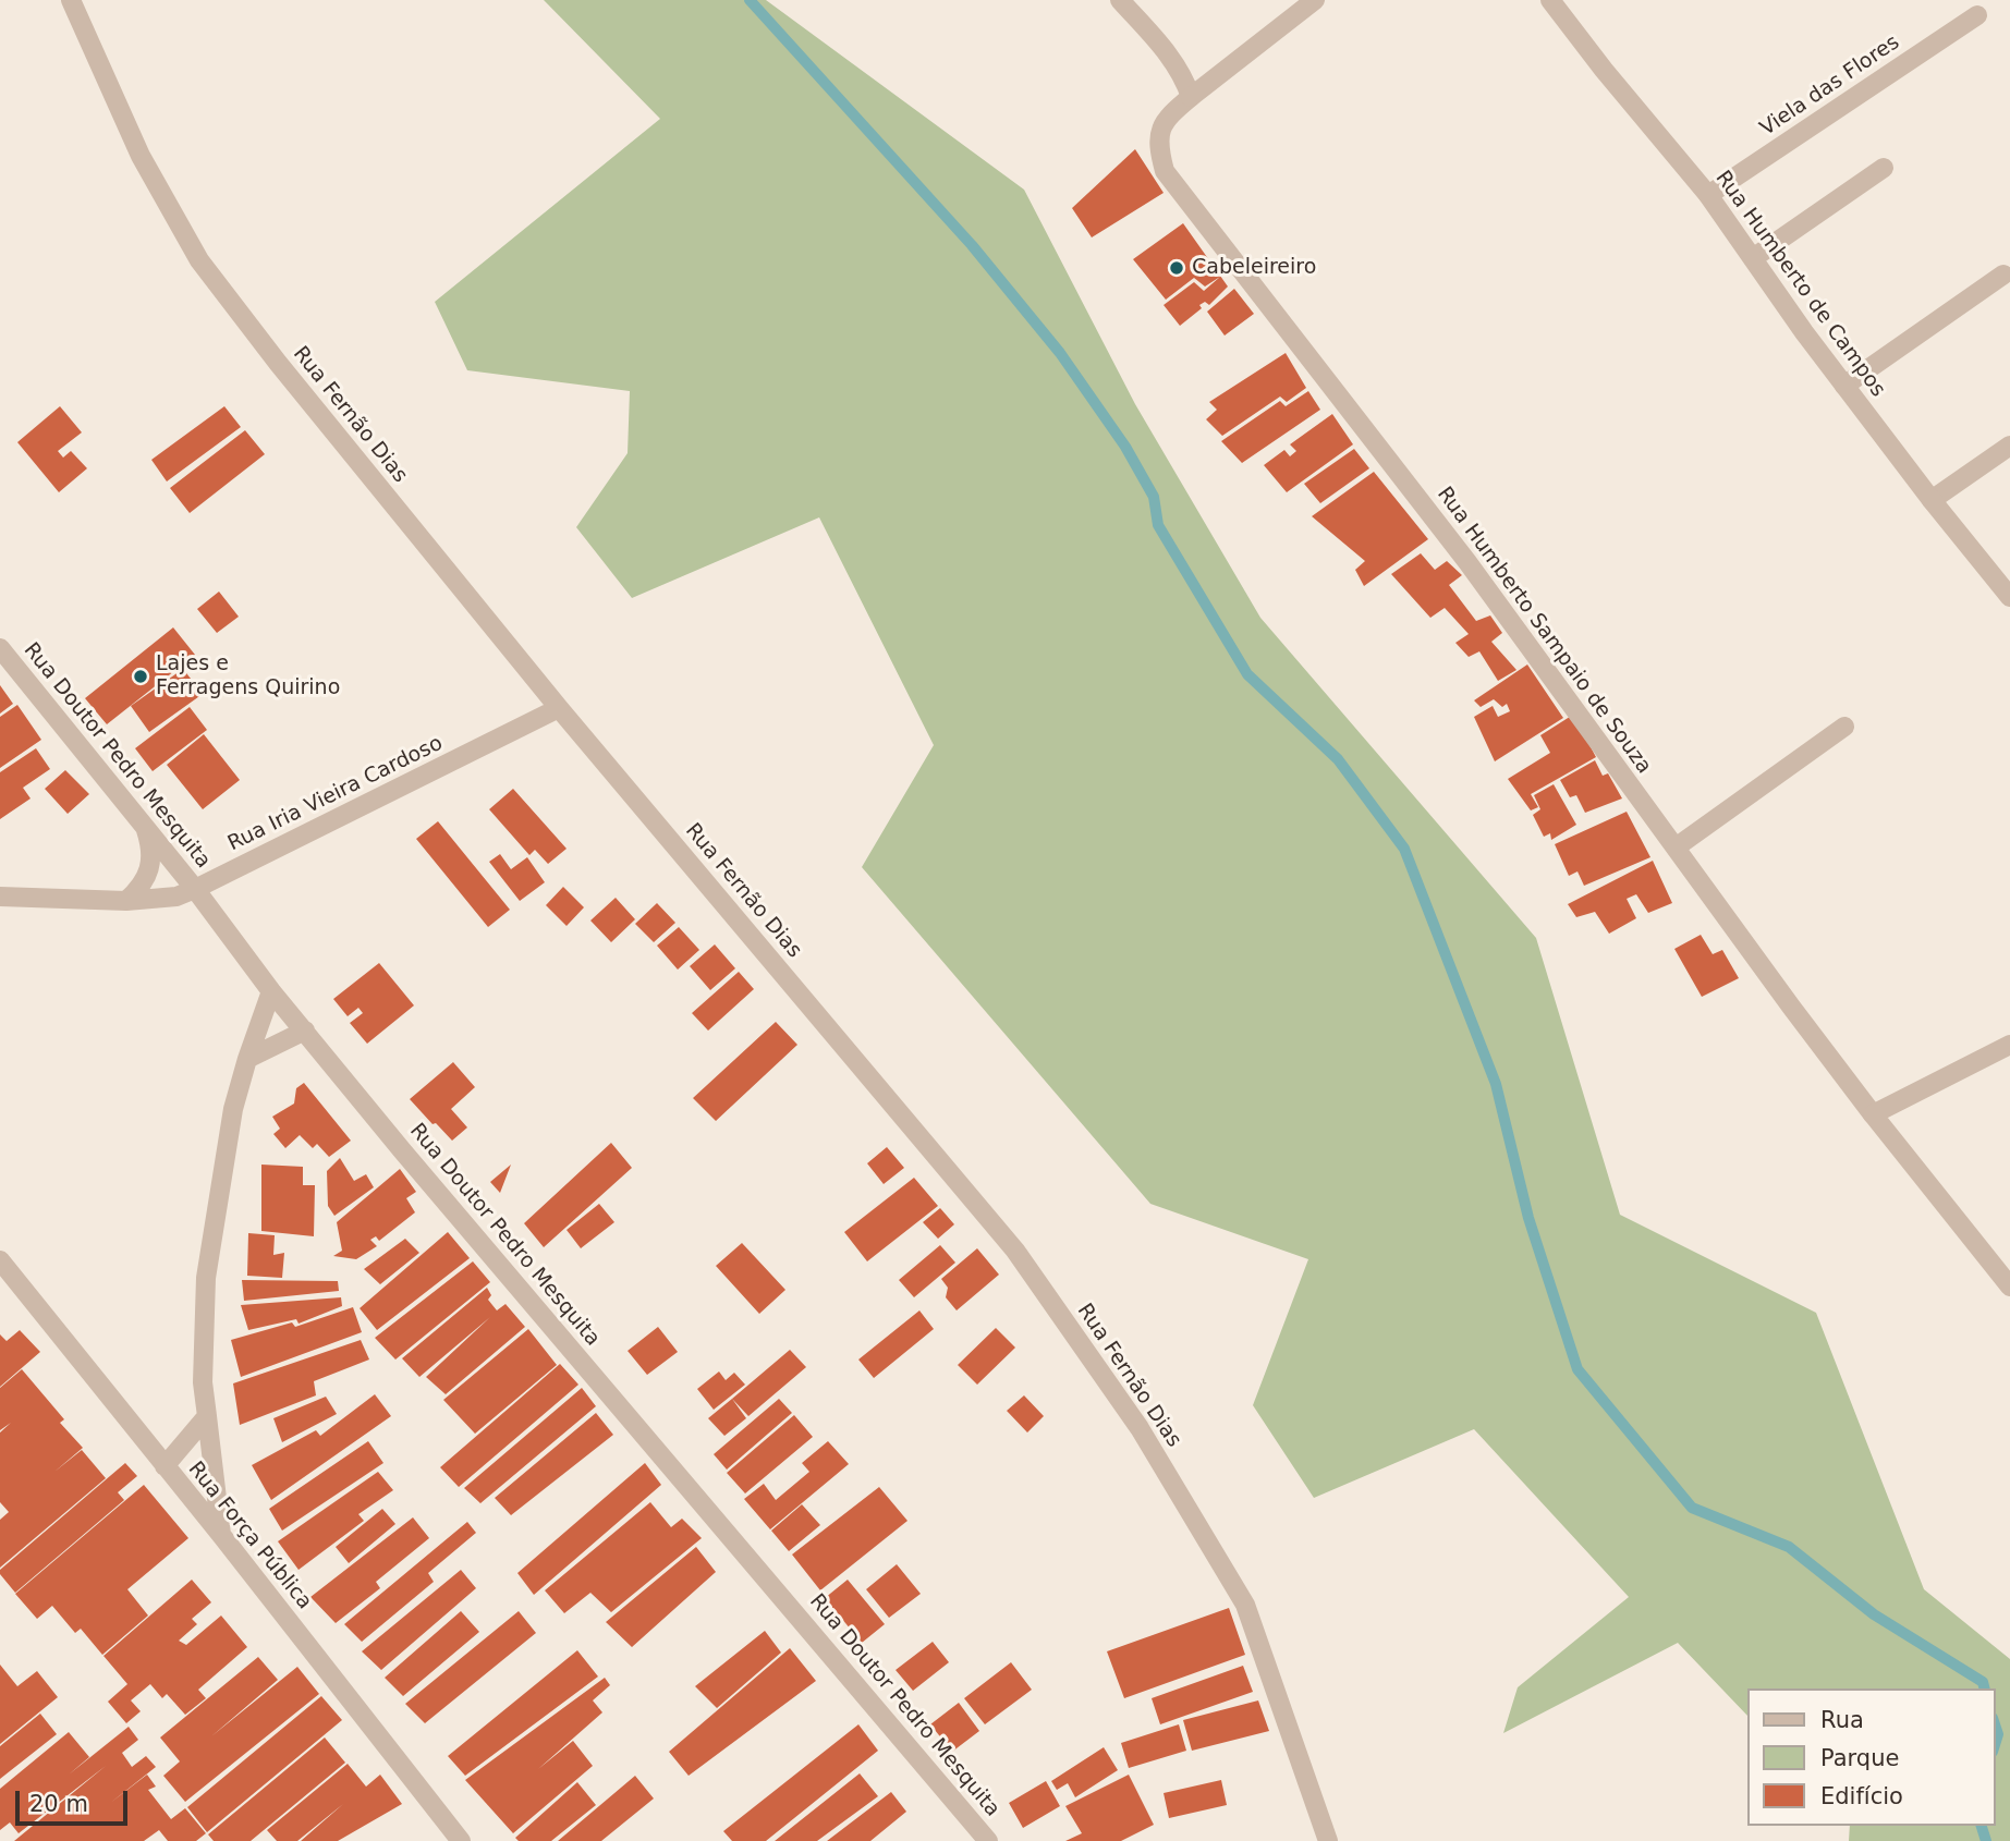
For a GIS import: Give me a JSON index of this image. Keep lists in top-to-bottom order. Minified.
{"streets":{"street":["Viela das Flores","Rua Humberto de Campos","Rua Fernão Dias","Rua Humberto Sampaio de Souza","Rua Doutor Pedro Mesquita","Rua Iria Vieira Cardoso","Rua Força Pública"]},"crossings":[["Viela das Flores","Rua Humberto de Campos"],["Rua Fernão Dias","Rua Iria Vieira Cardoso"],["Rua Doutor Pedro Mesquita","Rua Iria Vieira Cardoso"]],"places":["Cabeleireiro","Lajes e Ferragens Quirino"],"legend":["Rua","Parque","Edifício"],"scale_bar":"20 m"}
